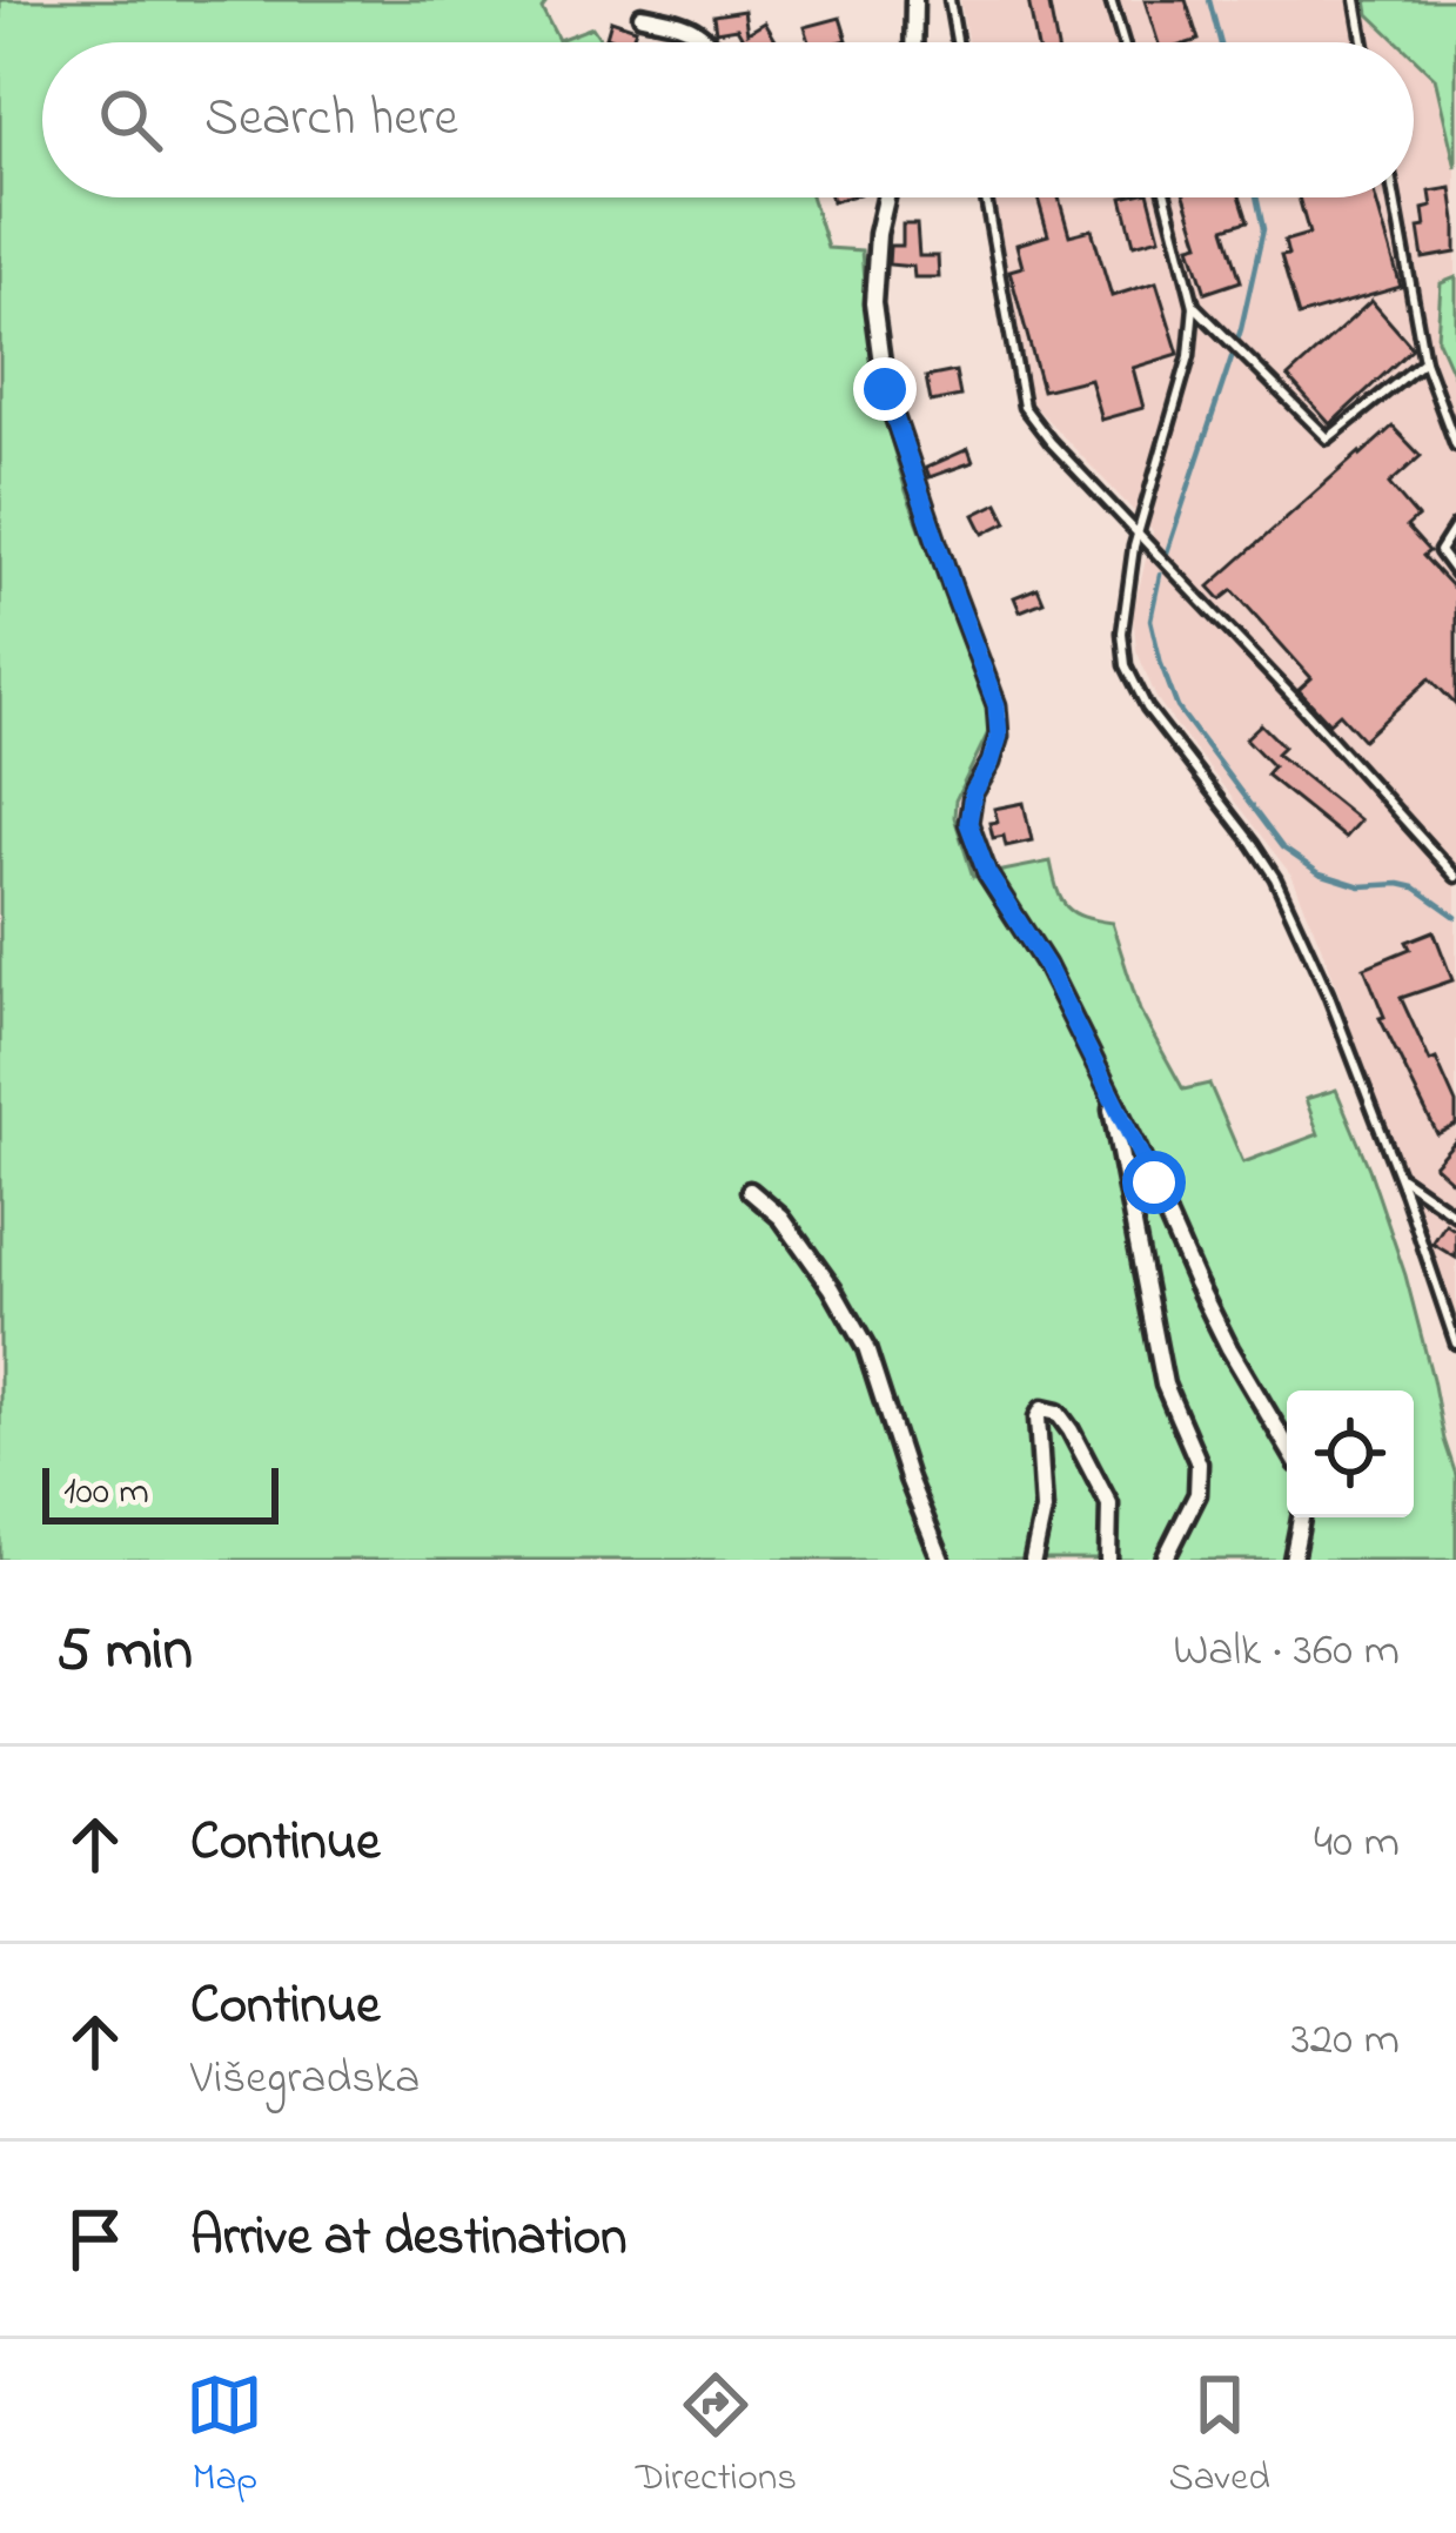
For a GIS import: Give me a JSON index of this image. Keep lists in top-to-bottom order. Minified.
{"scale_bar":"100 m","page":{"search":"Search here","scale":"100 m","heading":["5 min","Walk · 360 m"],"list":[["Continue","40 m"],["Continue","Višegradska","320 m"],"Arrive at destination"],"nav":["Map","Directions","Saved"]}}
